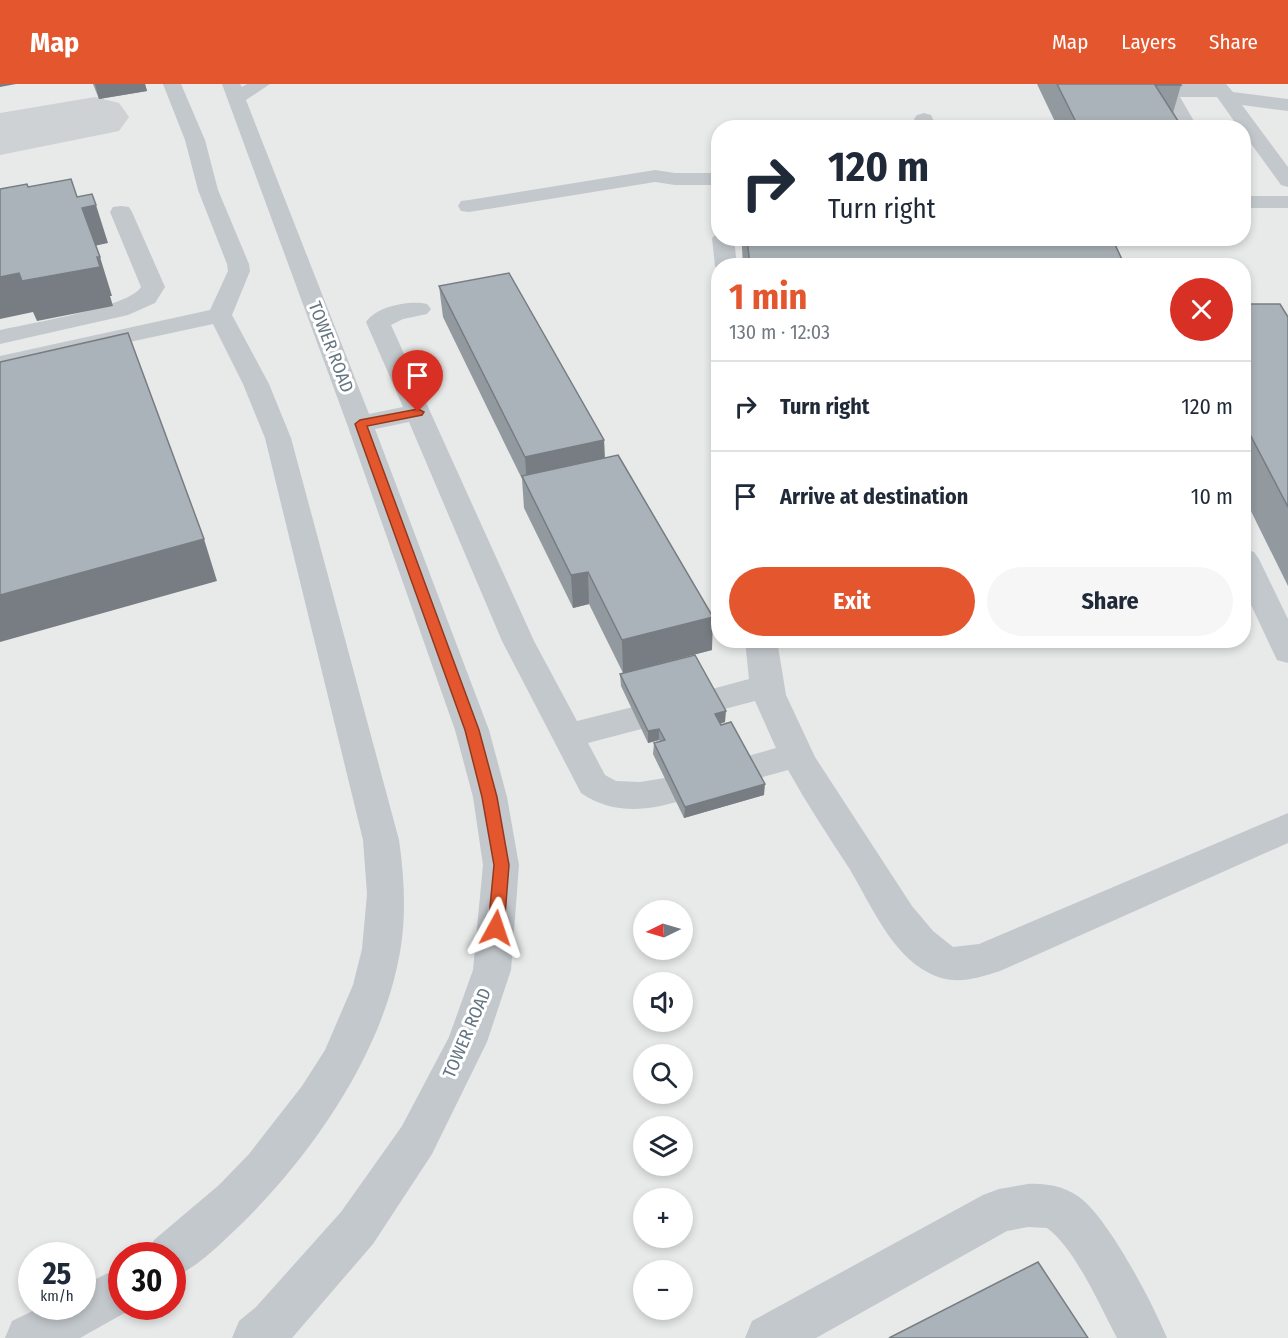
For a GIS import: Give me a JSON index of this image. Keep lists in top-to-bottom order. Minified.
{"streets":{"street":["TOWER ROAD"]},"north":"left","page":{"header":"Map","nav":["Map","Layers","Share"],"turn":["120 m","Turn right"],"heading":["1 min","130 m · 12:03"],"list":[{"name":"Turn right","value":"120 m"},{"name":"Arrive at destination","value":"10 m"}],"buttons":["Exit","Share"],"map_buttons":["+","−"],"speed":"25 km/h","limit":"30"}}
